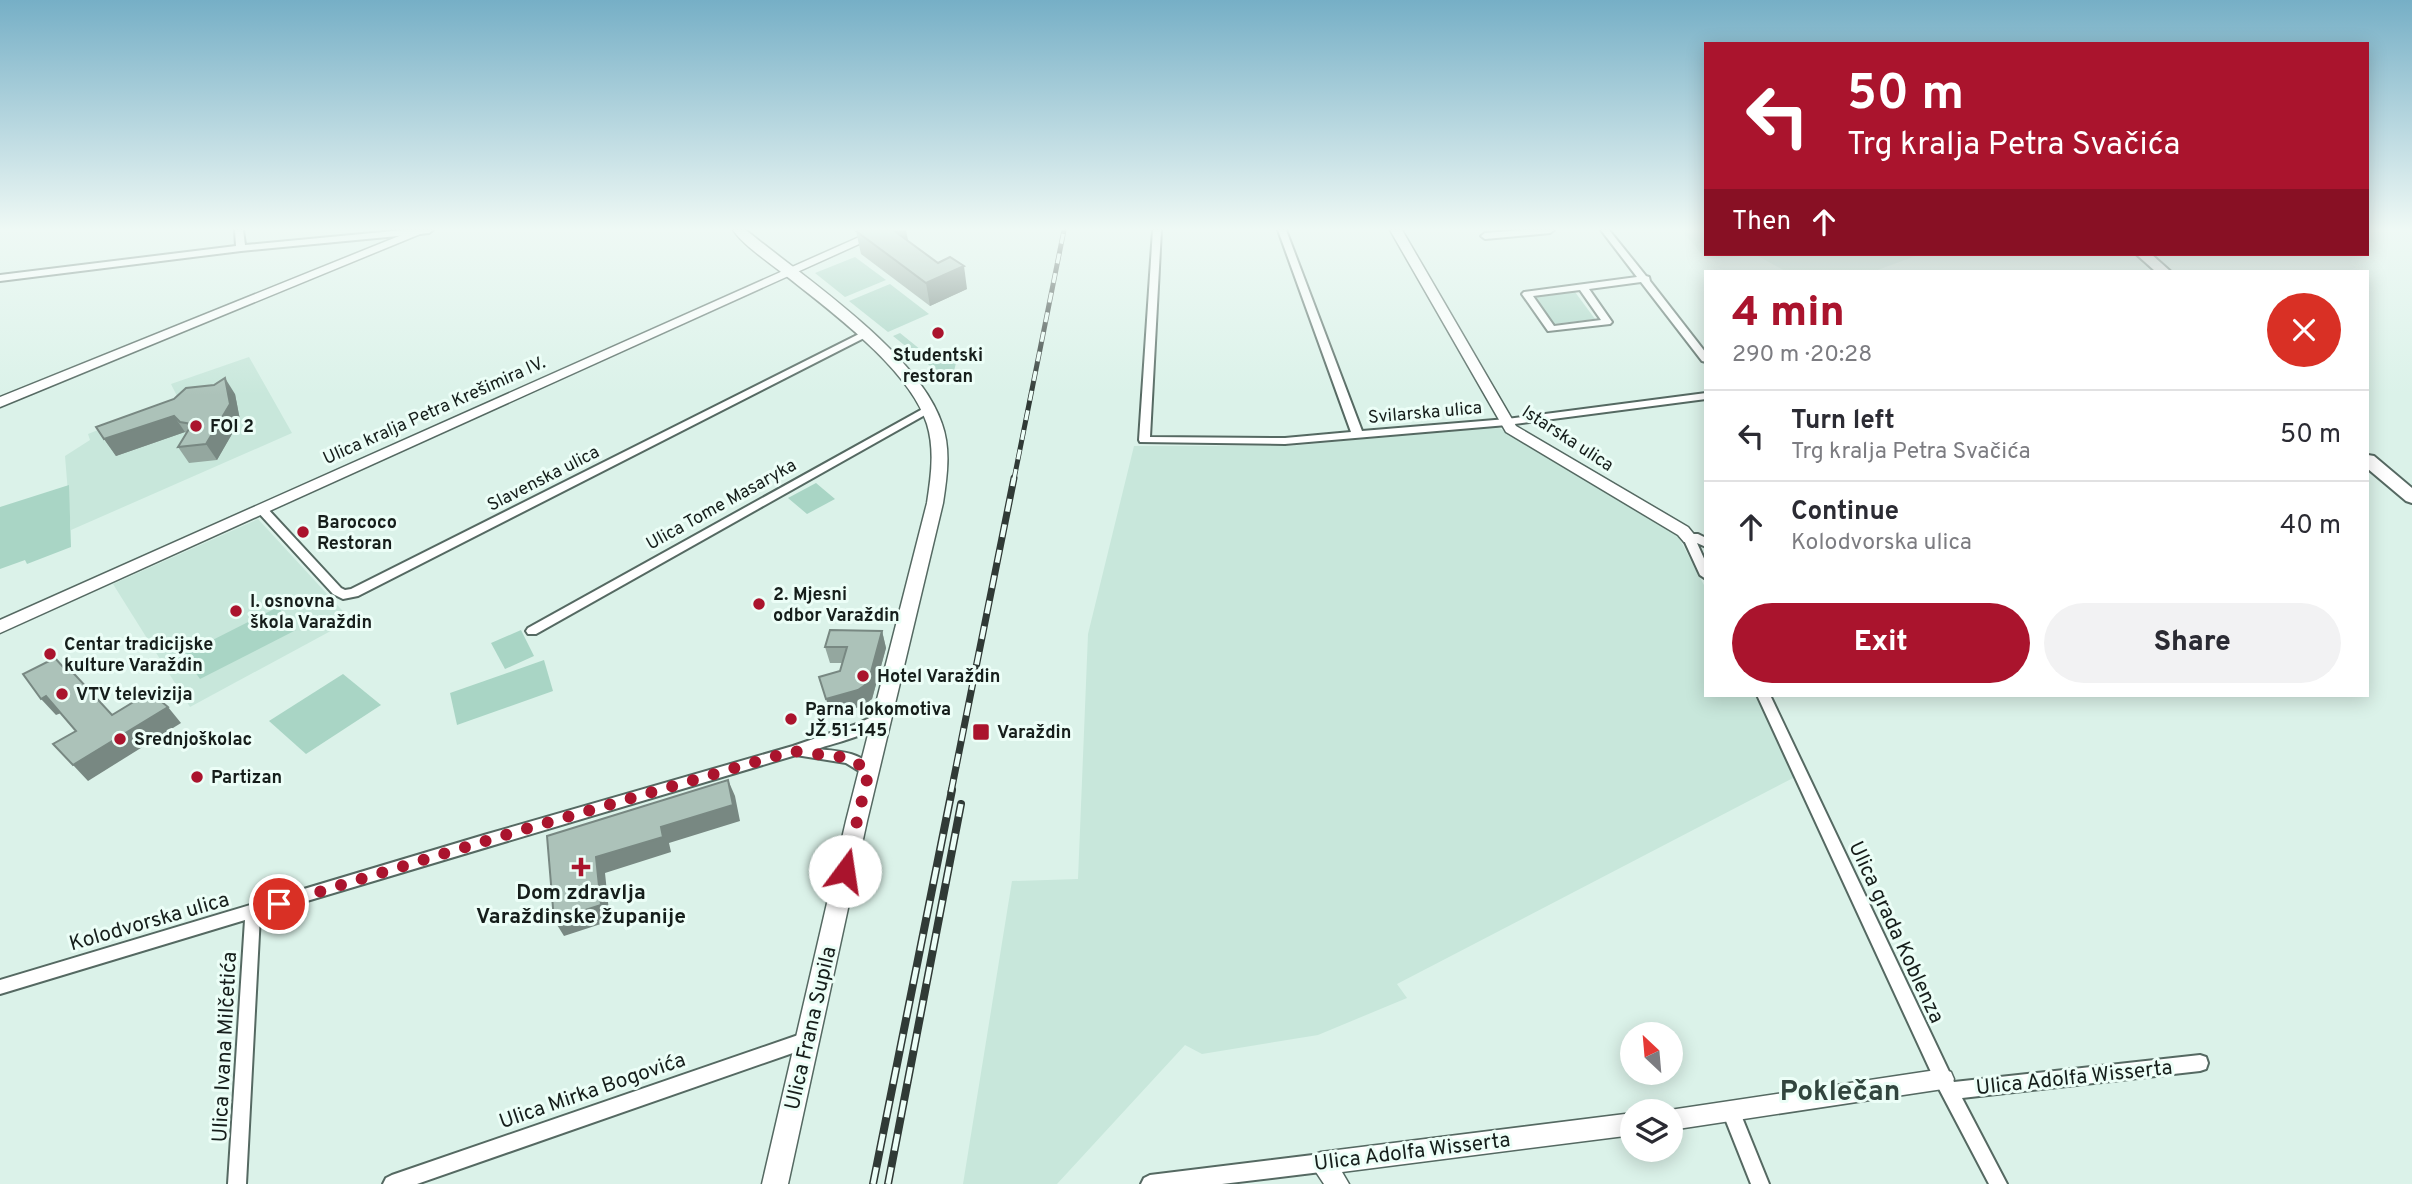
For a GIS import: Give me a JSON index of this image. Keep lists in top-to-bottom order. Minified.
{"streets":{"main road":["Ulica Frana Supila"],"street":["Ulica kralja Petra Krešimira IV.","Svilarska ulica","Istarska ulica","Slavenska ulica","Ulica Tome Masaryka","Kolodvorska ulica","Ulica grada Koblenza","Ulica Ivana Milčetića","Ulica Adolfa Wisserta","Ulica Mirka Bogovića"]},"crossings":[["Ulica kralja Petra Krešimira IV.","Slavenska ulica"],["Svilarska ulica","Istarska ulica"],["Ulica Tome Masaryka","Ulica Frana Supila"],["Kolodvorska ulica","Ulica Ivana Milčetića"],["Ulica grada Koblenza","Ulica Adolfa Wisserta"],["Ulica Frana Supila","Ulica Mirka Bogovića"]],"districts":["Poklečan"],"places":{"other":["Studentski restoran","FOI 2","Barococo Restoran","2. Mjesni odbor Varaždin","I. osnovna škola Varaždin","Centar tradicijske kulture Varaždin","Hotel Varaždin","VTV televizija","Parna lokomotiva JŽ 51-145","Srednjoškolac","Partizan"],"transit":["Varaždin"],"health":["Dom zdravlja Varaždinske županije"]},"north":"top left","page":{"turn":["50 m","Trg kralja Petra Svačića"],"then":"Then","heading":["4 min","290 m · 20:28"],"list":[{"name":"Turn left","note":"Trg kralja Petra Svačića","value":"50 m"},{"name":"Continue","note":"Kolodvorska ulica","value":"40 m"}],"buttons":["Exit","Share"]}}
